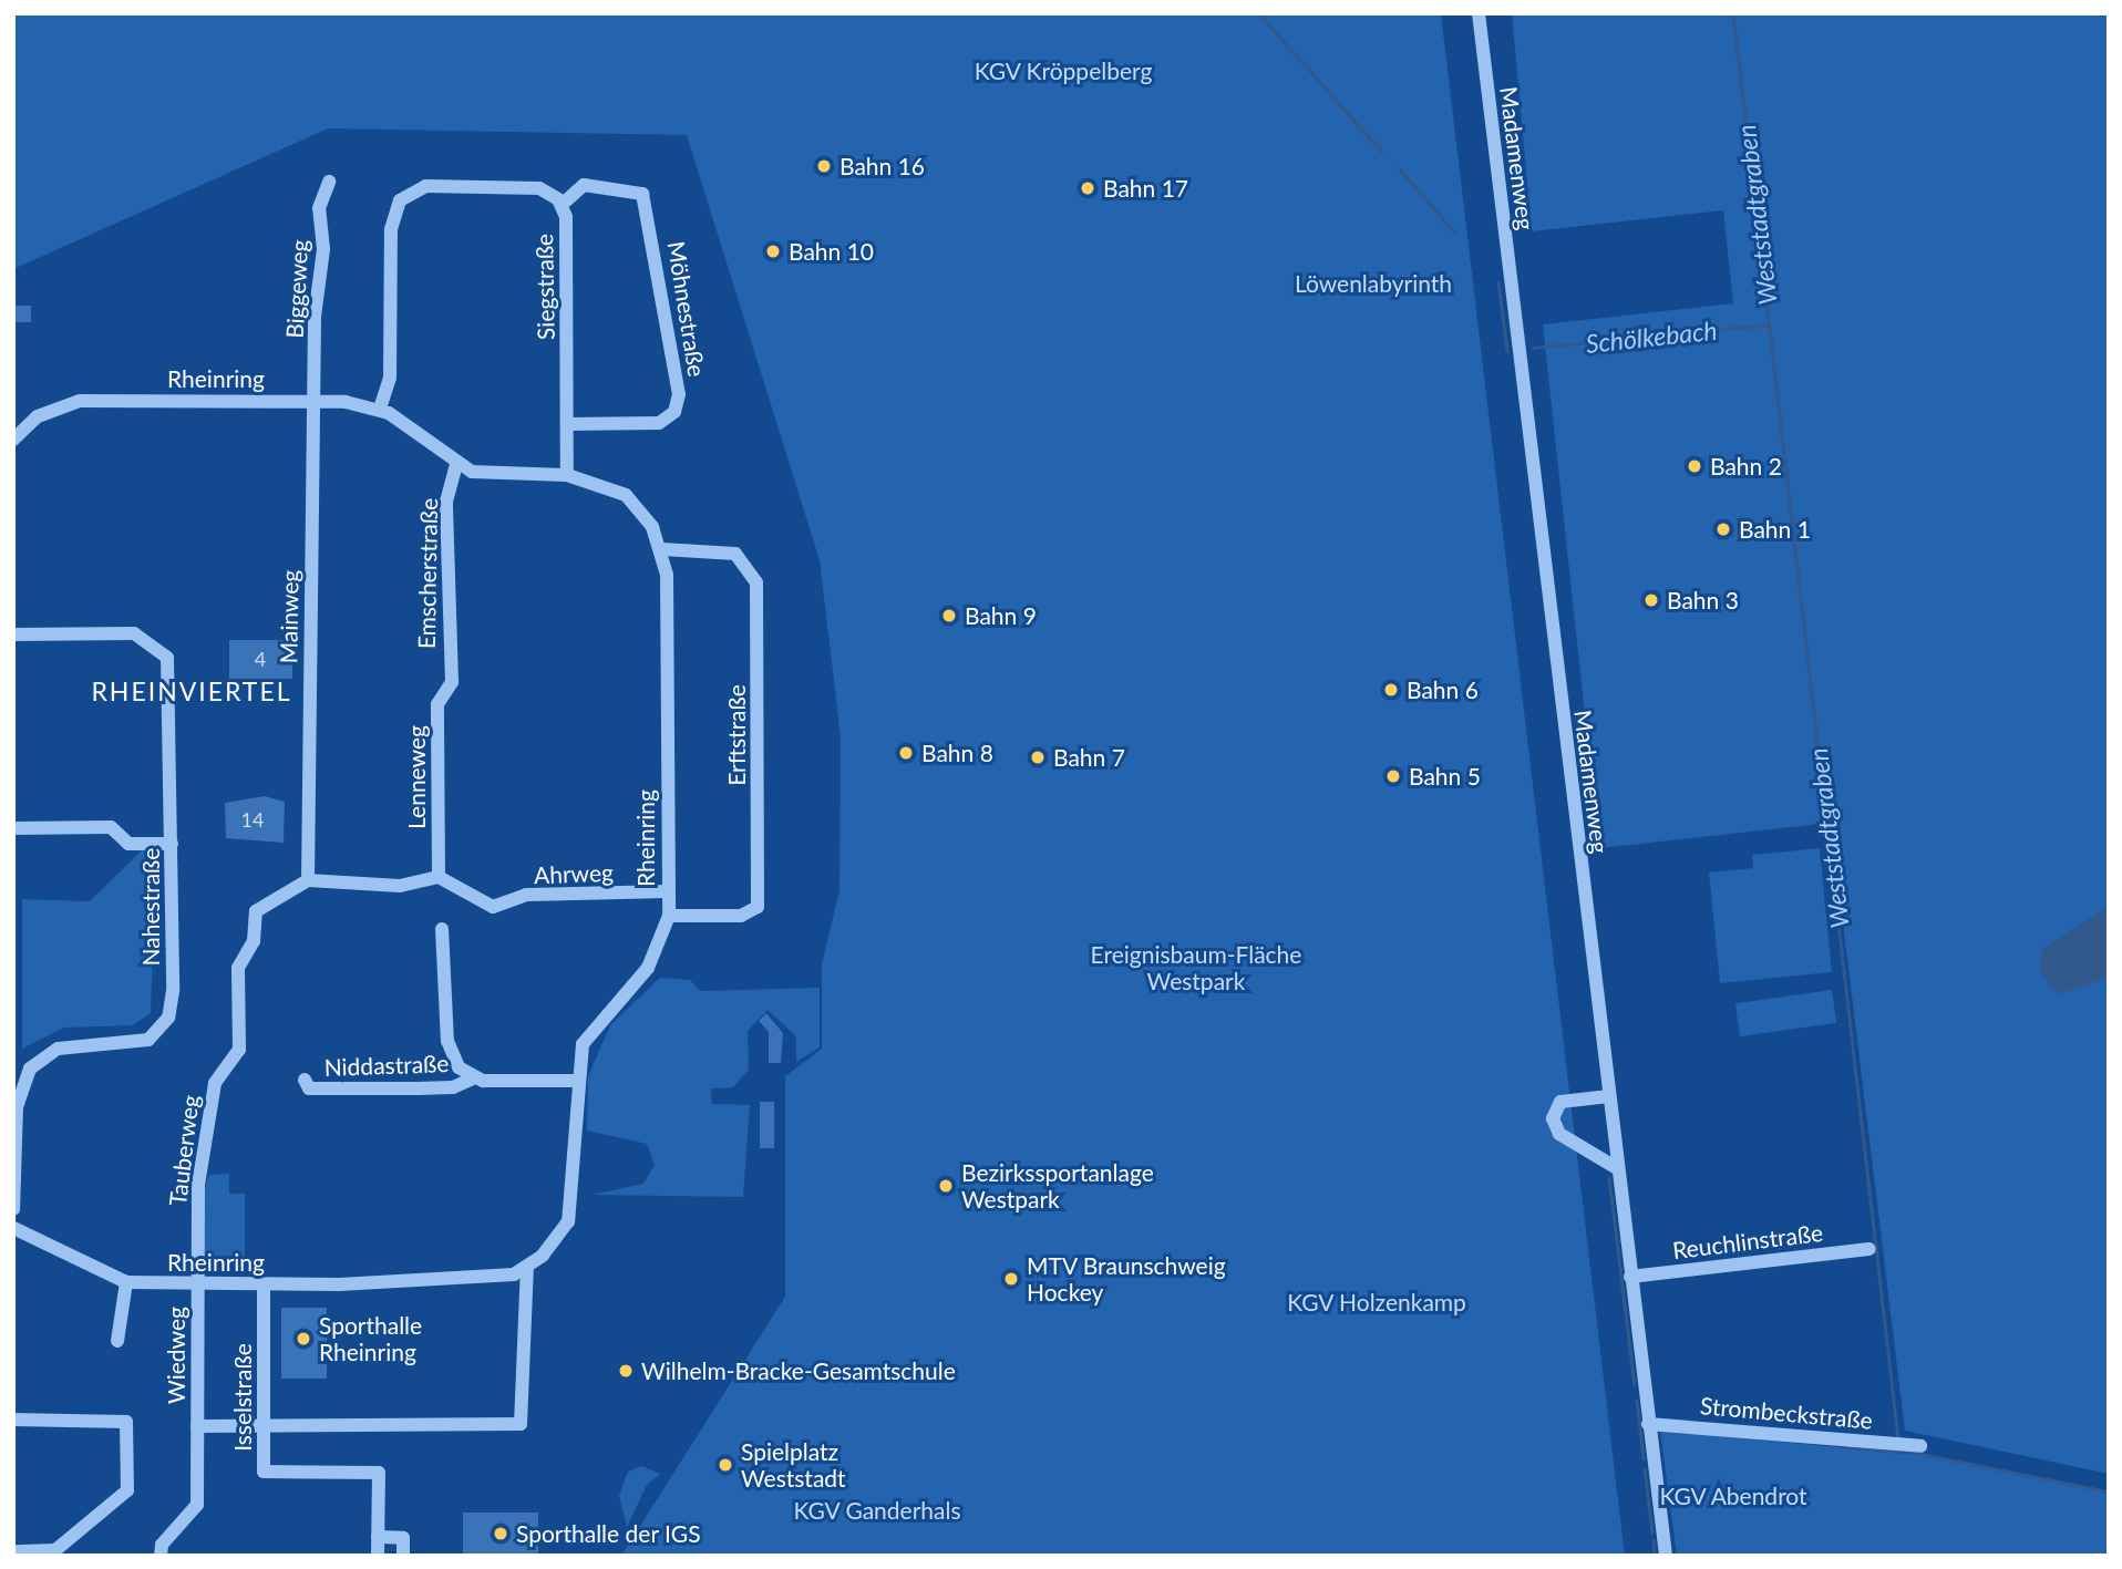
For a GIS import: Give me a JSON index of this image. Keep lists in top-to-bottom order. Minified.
{"streets":{"street":["Madamenweg","Siegstraße","Biggeweg","Möhnestraße","Rheinring","Emscherstraße","Mainweg","Erftstraße","Lenneweg","Ahrweg","Nahestraße","Niddastraße","Tauberweg","Reuchlinstraße","Wiedweg","Isselstraße","Strombeckstraße"]},"crossings":[["Madamenweg","Reuchlinstraße"],["Madamenweg","Strombeckstraße"],["Siegstraße","Möhnestraße"],["Siegstraße","Rheinring"],["Biggeweg","Rheinring"],["Biggeweg","Mainweg"],["Rheinring","Emscherstraße"],["Rheinring","Mainweg"],["Rheinring","Erftstraße"],["Rheinring","Ahrweg"],["Rheinring","Niddastraße"],["Rheinring","Tauberweg"],["Rheinring","Wiedweg"],["Rheinring","Isselstraße"],["Emscherstraße","Lenneweg"],["Mainweg","Tauberweg"],["Lenneweg","Ahrweg"],["Tauberweg","Wiedweg"],["Wiedweg","Isselstraße"]],"districts":["RHEINVIERTEL"],"water":["Weststadtgraben","Schölkebach"],"parks":["KGV Kröppelberg","Löwenlabyrinth","Ereignisbaum-Fläche Westpark","KGV Holzenkamp","KGV Abendrot","KGV Ganderhals"],"places":["Bahn 16","Bahn 17","Bahn 10","Bahn 2","Bahn 1","Bahn 3","Bahn 9","Bahn 6","Bahn 8","Bahn 7","Bahn 5","Bezirkssportanlage Westpark","MTV Braunschweig Hockey","Sporthalle Rheinring","Wilhelm-Bracke-Gesamtschule","Spielplatz Weststadt","Sporthalle der IGS"],"house_numbers":["4","14"]}
